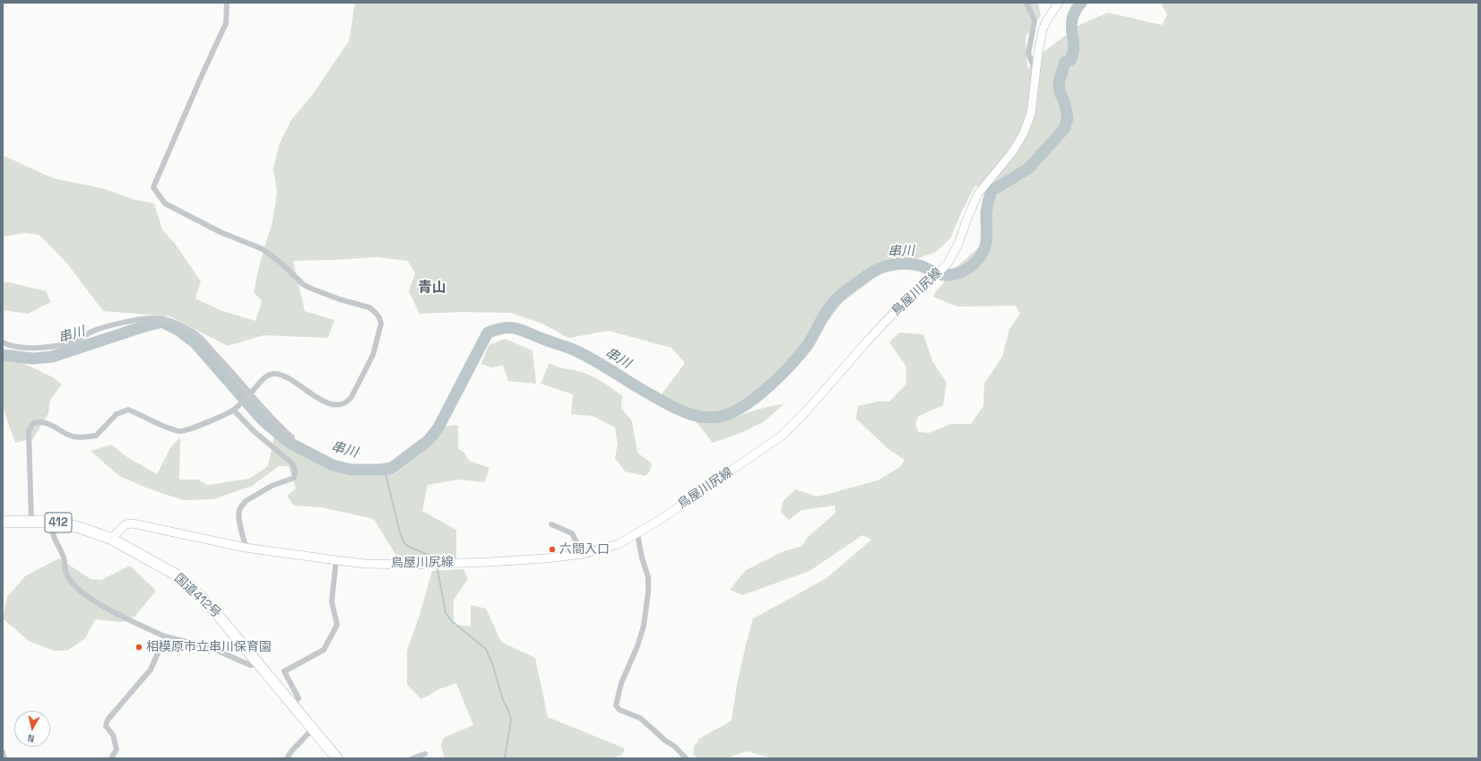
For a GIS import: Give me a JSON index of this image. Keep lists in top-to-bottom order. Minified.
{"streets":{"highway":["412","国道412号"],"main road":["鳥屋川尻線"]},"crossings":[["鳥屋川尻線","国道412号"]],"districts":["青山"],"water":["串川"],"places":["六間入口","相模原市立串川保育園"],"north":"bottom"}
